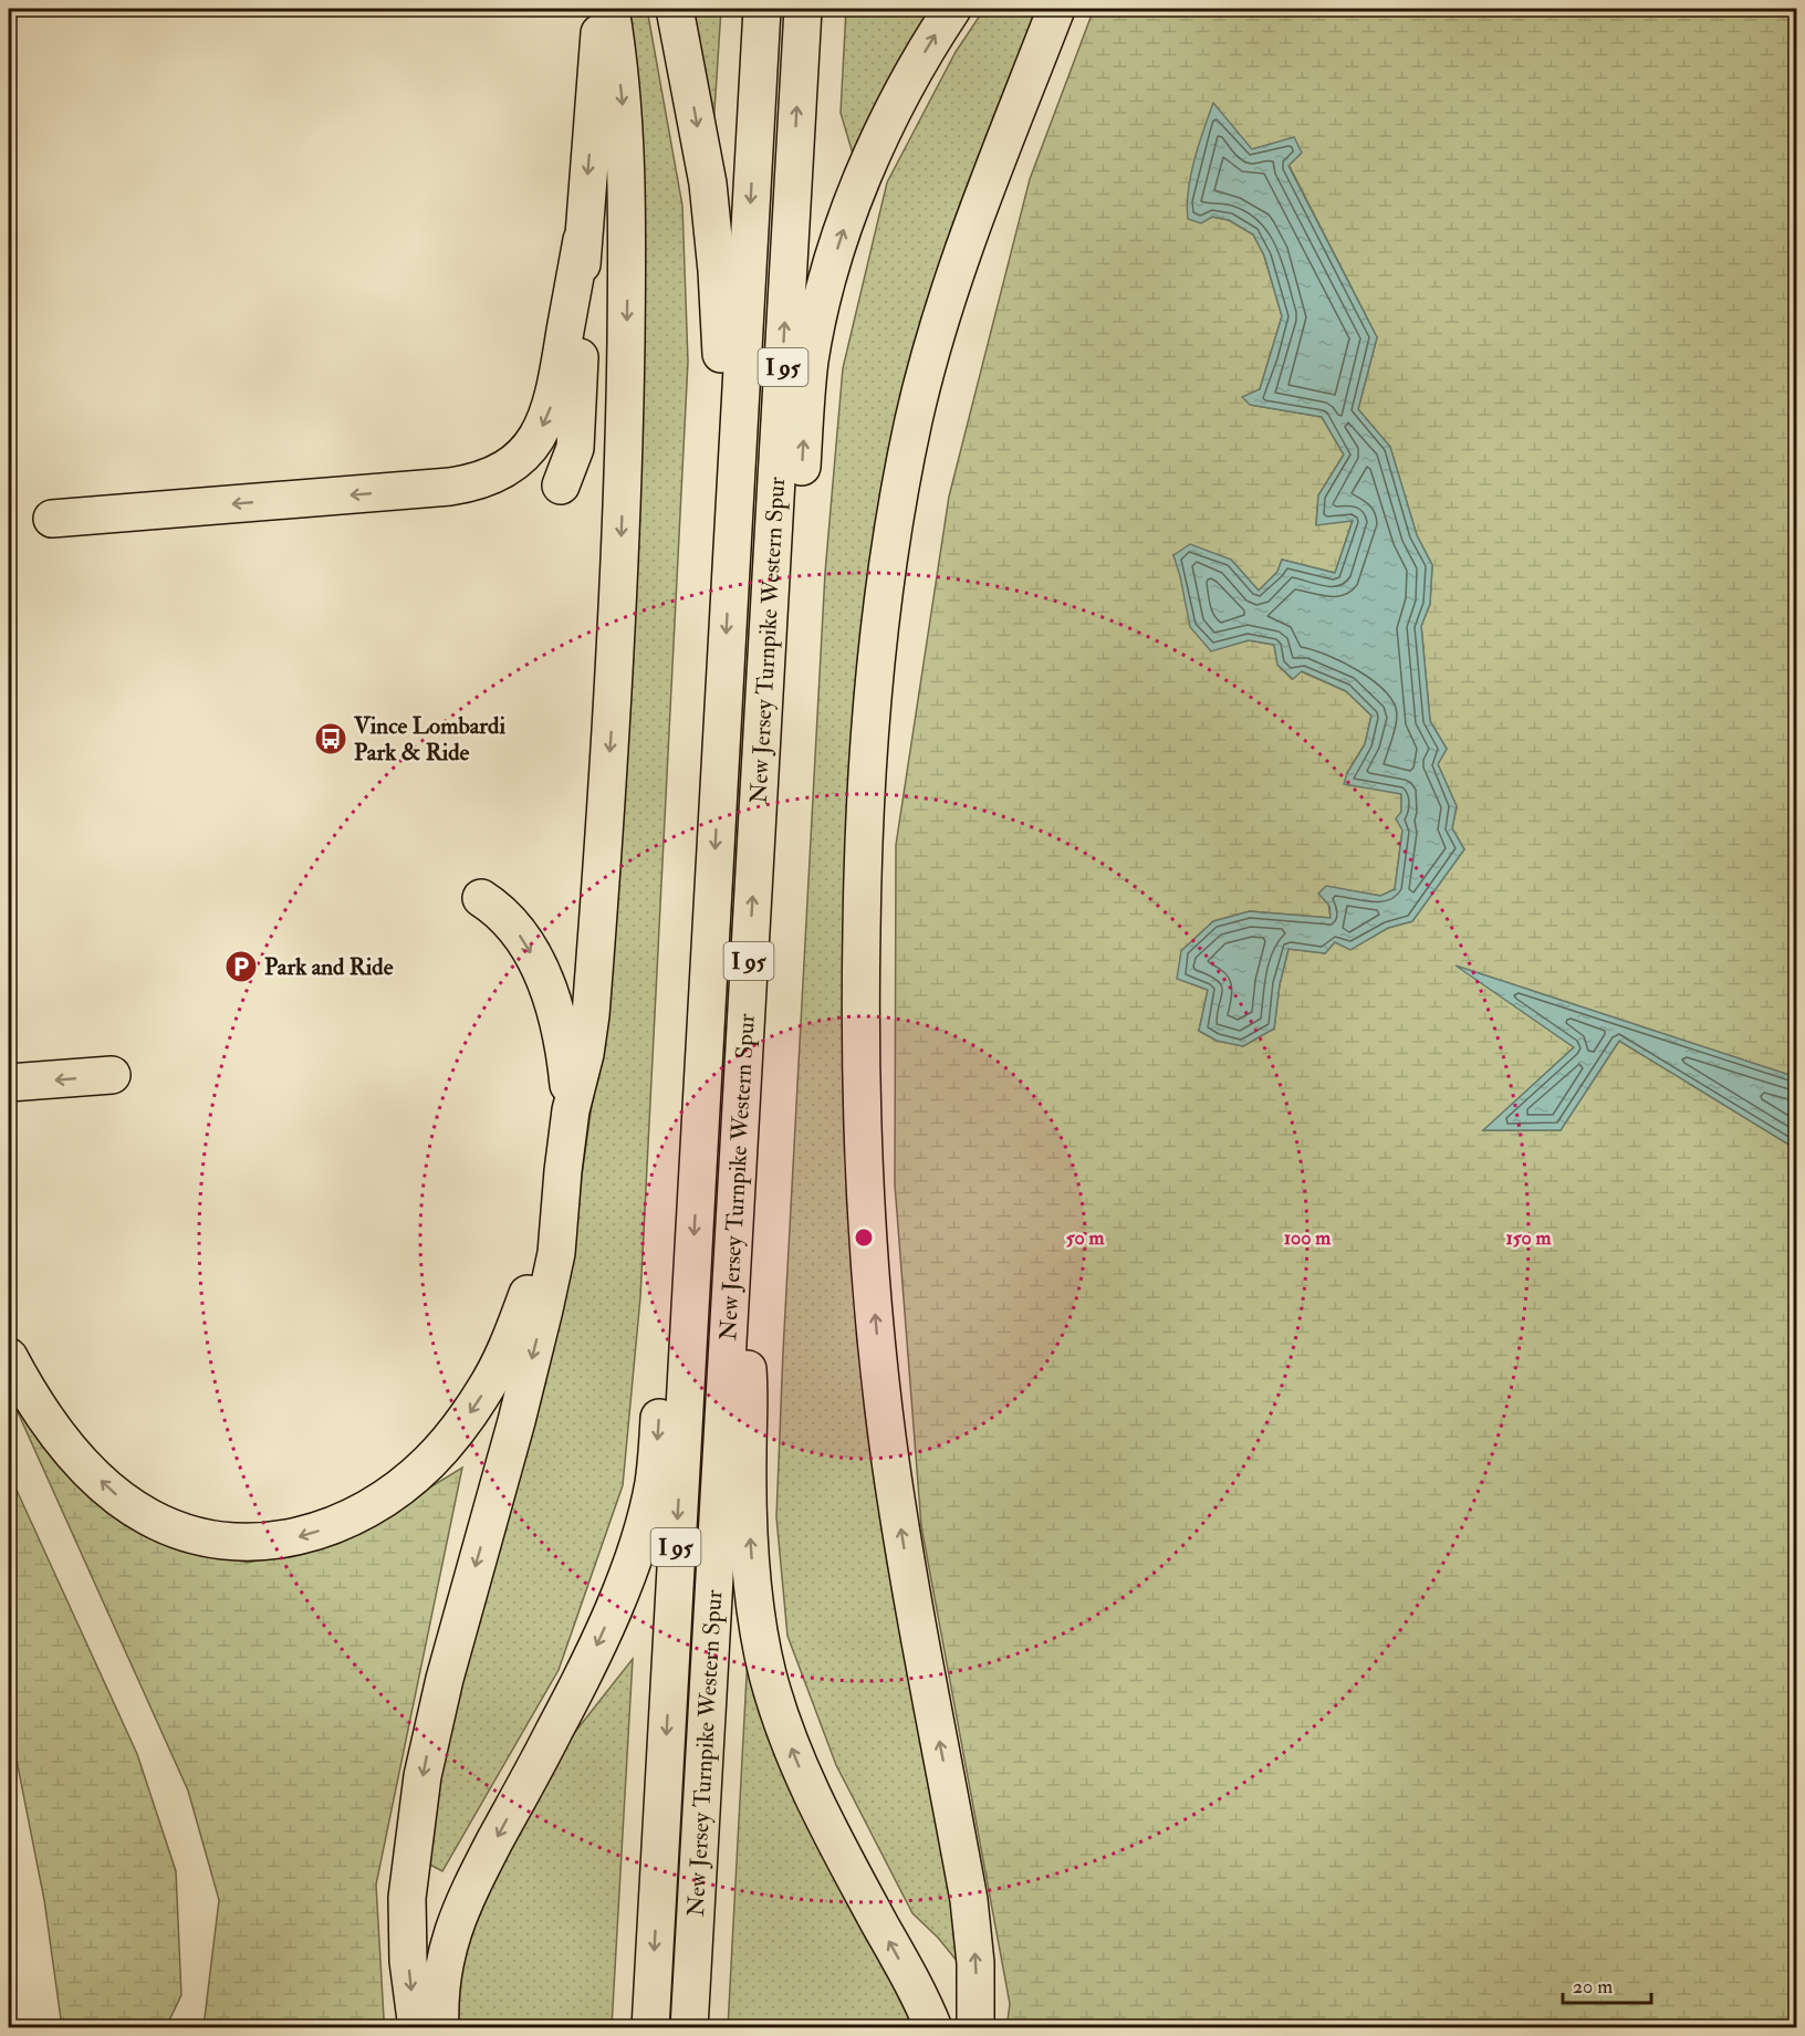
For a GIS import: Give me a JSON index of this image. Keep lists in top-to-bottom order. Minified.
{"streets":{"highway":["I 95","New Jersey Turnpike Western Spur"]},"places":{"bus stop":["Vince Lombardi Park & Ride"],"parking":["Park and Ride"]},"scale_bar":"20 m","rings":["50 m","100 m","150 m"]}
